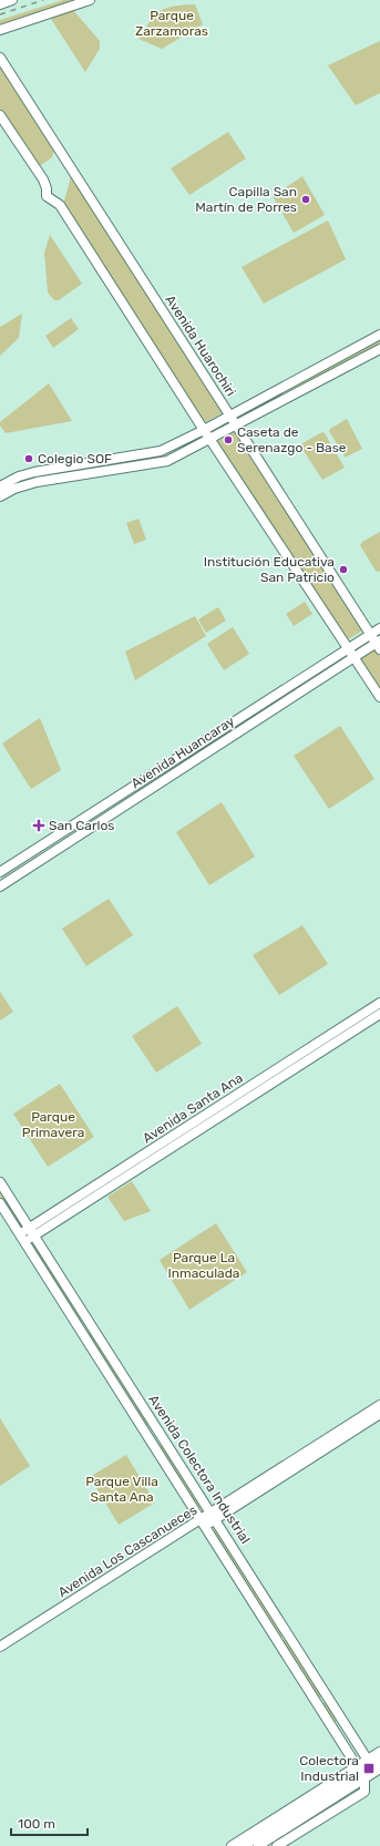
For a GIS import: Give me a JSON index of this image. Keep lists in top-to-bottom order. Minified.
{"streets":{"main road":["Avenida Huarochiri","Avenida Huancaray","Avenida Santa Ana","Avenida Colectora Industrial","Avenida Los Cascanueces"]},"crossings":[["Avenida Huarochiri","Avenida Huancaray"],["Avenida Santa Ana","Avenida Colectora Industrial"],["Avenida Colectora Industrial","Avenida Los Cascanueces"]],"parks":["Parque Zarzamoras","Parque Primavera","Parque La Inmaculada","Parque Villa Santa Ana"],"places":{"other":["Capilla San Martín de Porres","Caseta de Serenazgo - Base","Colegio SOF","Institución Educativa San Patricio"],"health":["San Carlos"],"transit":["Colectora Industrial"]},"scale_bar":"100 m"}
